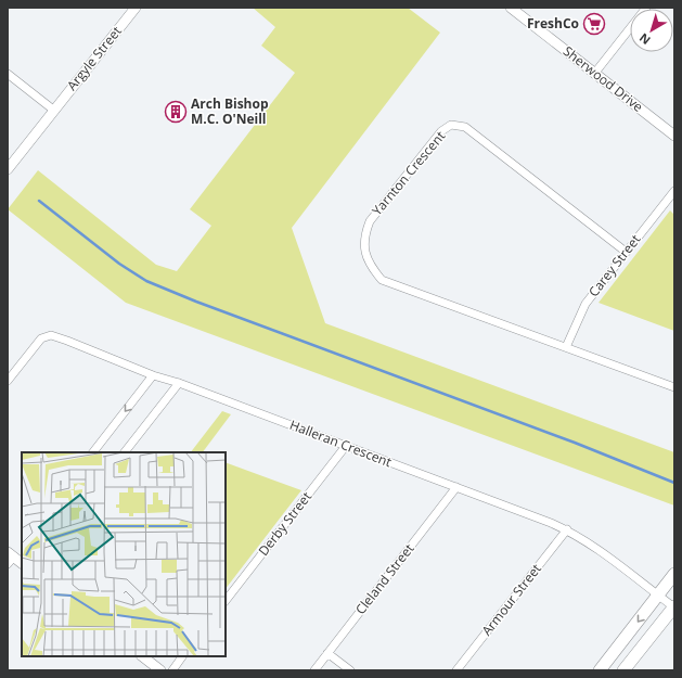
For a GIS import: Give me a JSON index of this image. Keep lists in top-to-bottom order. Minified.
{"streets":{"street":["Argyle Street","Sherwood Drive","Yarnton Crescent","Carey Street","Halleran Crescent","Derby Street","Cleland Street","Armour Street"]},"crossings":[["Yarnton Crescent","Carey Street"],["Halleran Crescent","Derby Street"],["Halleran Crescent","Cleland Street"],["Halleran Crescent","Armour Street"]],"places":{"supermarket":["FreshCo"],"building":["Arch Bishop M.C. O'Neill"]},"north":"bottom left"}
